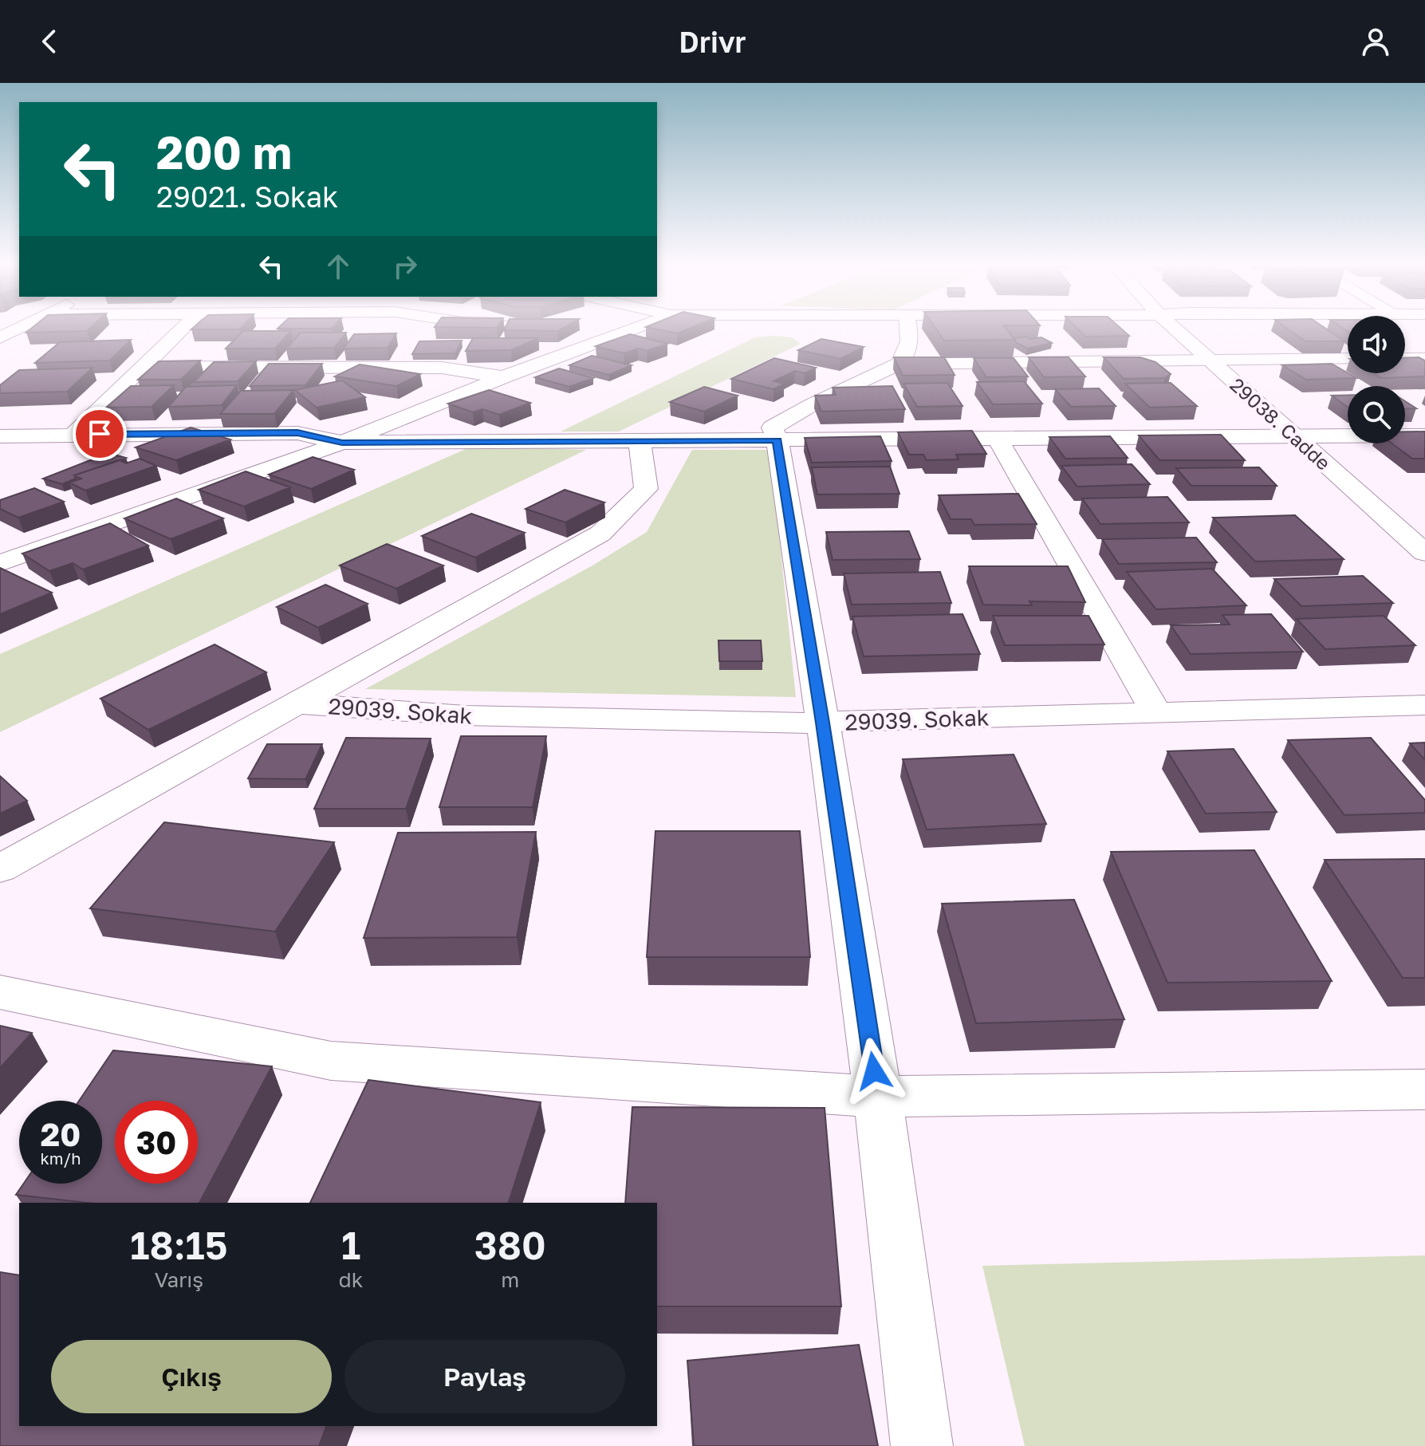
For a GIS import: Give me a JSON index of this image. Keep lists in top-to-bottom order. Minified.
{"streets":{"street":["29038. Cadde","29039. Sokak"]},"page":{"header":"Drivr","turn":["200 m","29021. Sokak"],"speed":"20 km/h","limit":"30","eta":["18:15","Varış","1","dk","380","m"],"buttons":["Çıkış","Paylaş"]}}
